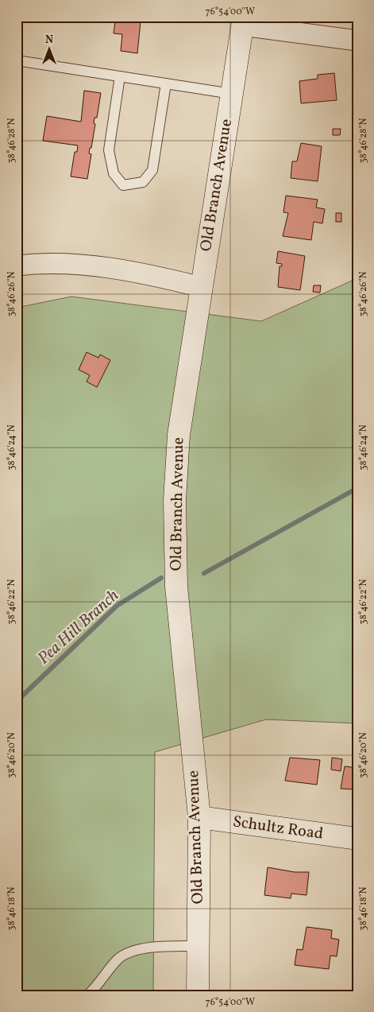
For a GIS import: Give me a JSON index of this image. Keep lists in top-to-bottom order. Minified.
{"streets":{"main road":["Old Branch Avenue","Schultz Road"]},"crossings":[["Old Branch Avenue","Schultz Road"]],"water":["Pea Hill Branch"],"north":"top","coordinates":["76°54'00\"W","38°46'28\"N","38°46'26\"N","38°46'24\"N","38°46'22\"N","38°46'20\"N","38°46'18\"N"]}
